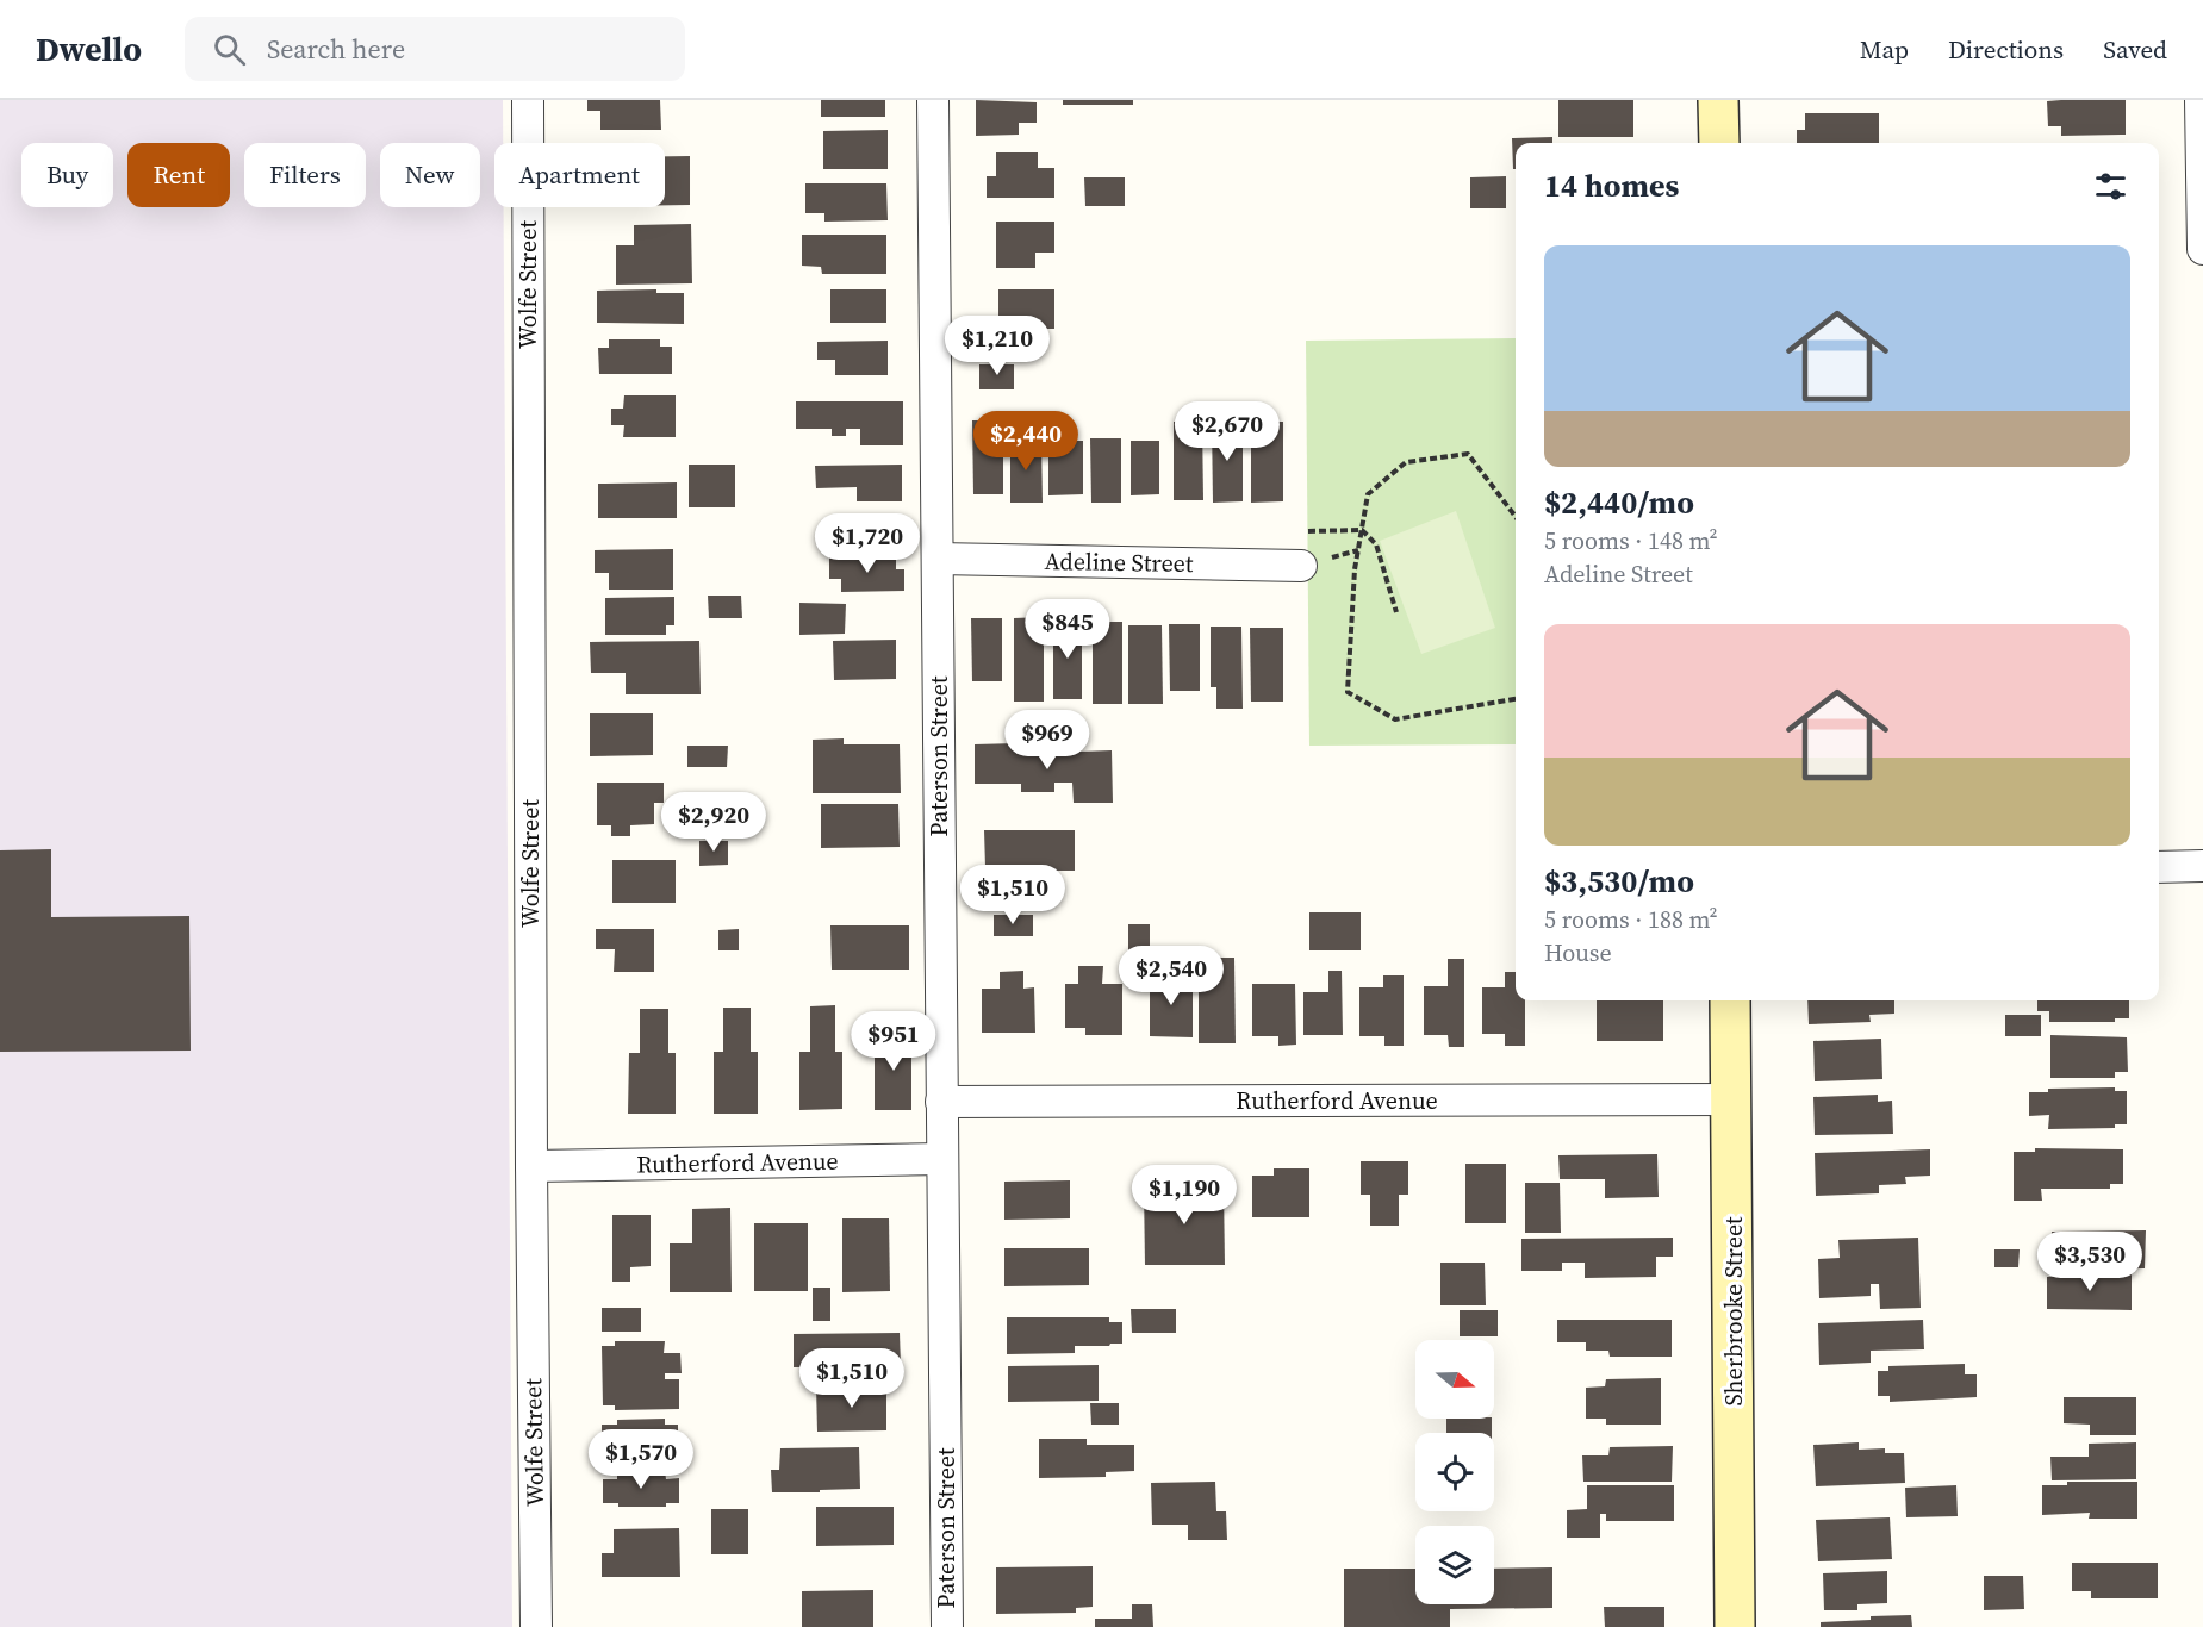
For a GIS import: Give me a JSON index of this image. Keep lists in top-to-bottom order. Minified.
{"streets":{"main road":["Sherbrooke Street"],"street":["Wolfe Street","Adeline Street","Paterson Street","Rutherford Avenue"]},"crossings":[["Wolfe Street","Rutherford Avenue"],["Adeline Street","Paterson Street"],["Paterson Street","Rutherford Avenue"],["Rutherford Avenue","Sherbrooke Street"]],"north":"right","page":{"header":"Dwello","search":"Search here","nav":["Map","Directions","Saved"],"chip":["Buy","Rent","Filters","New","Apartment"],"heading":"14 homes","list":[{"name":"$2,440/mo","note":"5 rooms · 148 m² · Adeline Street"},{"name":"$3,530/mo","note":"5 rooms · 188 m² · House"}],"price":["$1,210","$2,670","$2,440","$1,720","$845","$969","$2,920","$1,510","$2,540","$951","$1,190","$3,530","$1,510","$1,570"]}}
